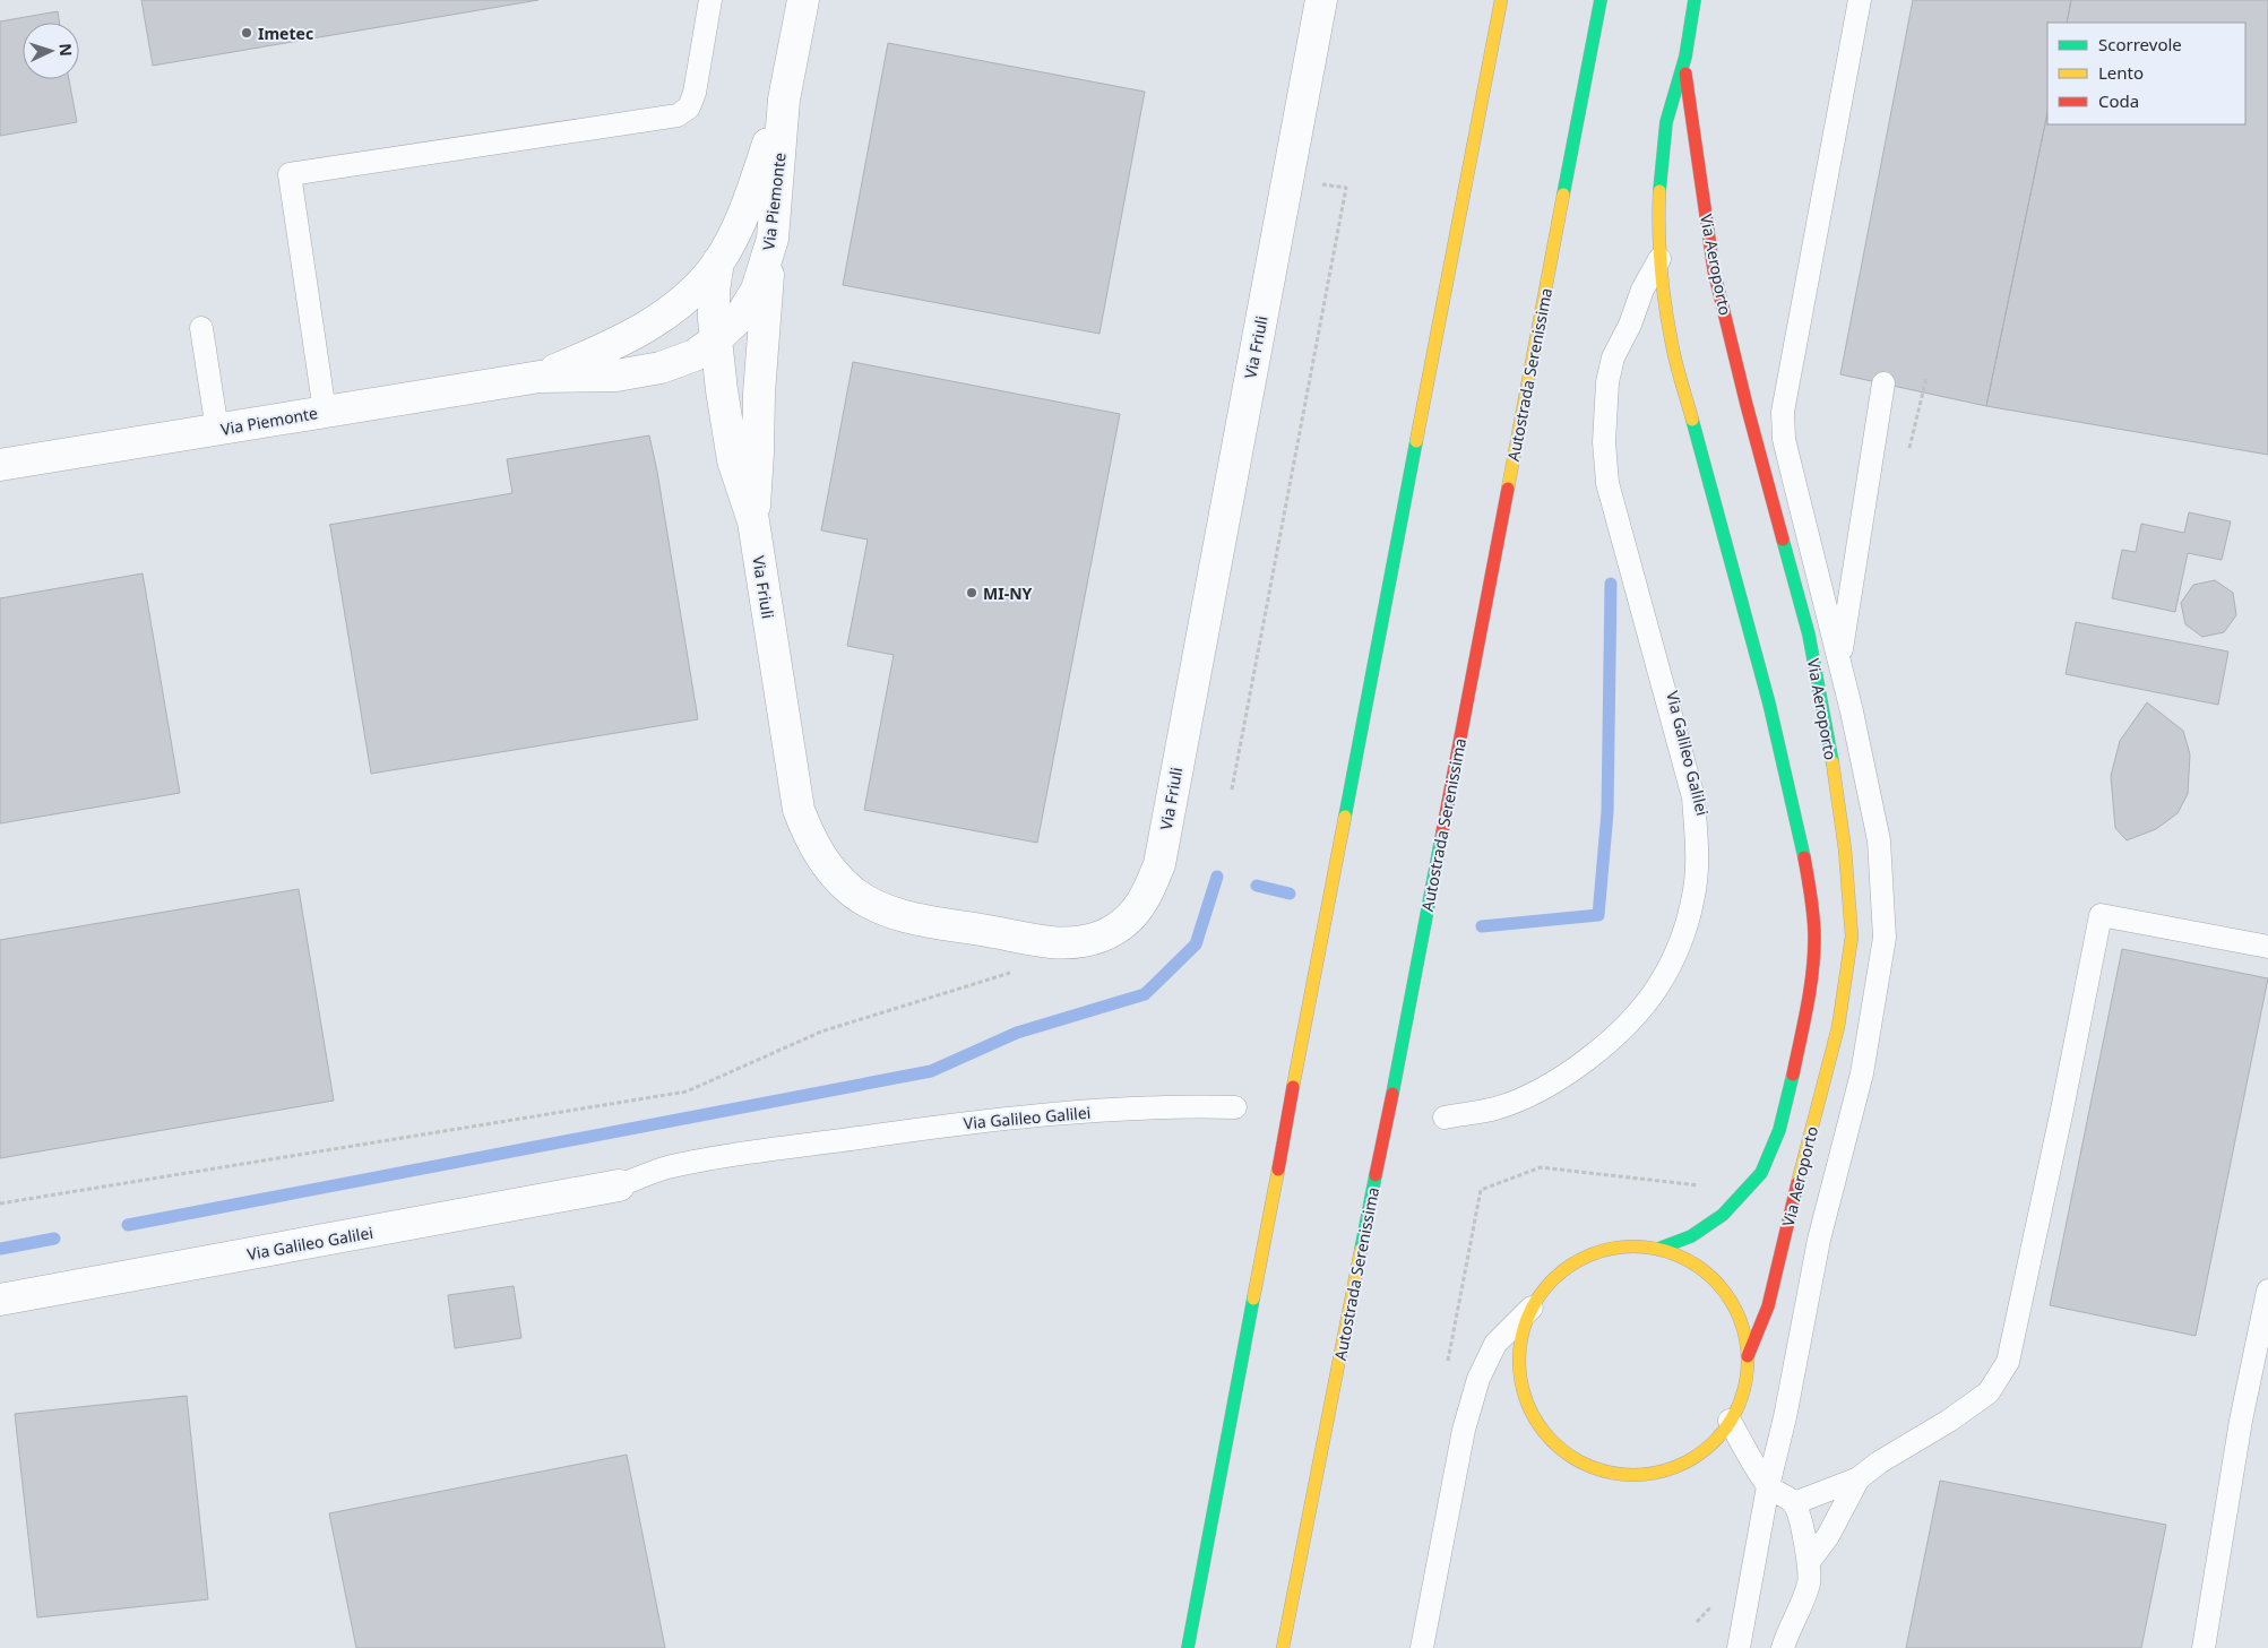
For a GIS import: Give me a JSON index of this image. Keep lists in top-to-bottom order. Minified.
{"streets":{"main road":["Via Aeroporto","Autostrada Serenissima"],"street":["Via Piemonte","Via Friuli","Via Galileo Galilei"]},"crossings":[["Via Piemonte","Via Friuli"],["Via Aeroporto","Via Galileo Galilei"]],"places":["Imetec","MI-NY"],"legend":["Scorrevole","Lento","Coda"],"north":"right"}
